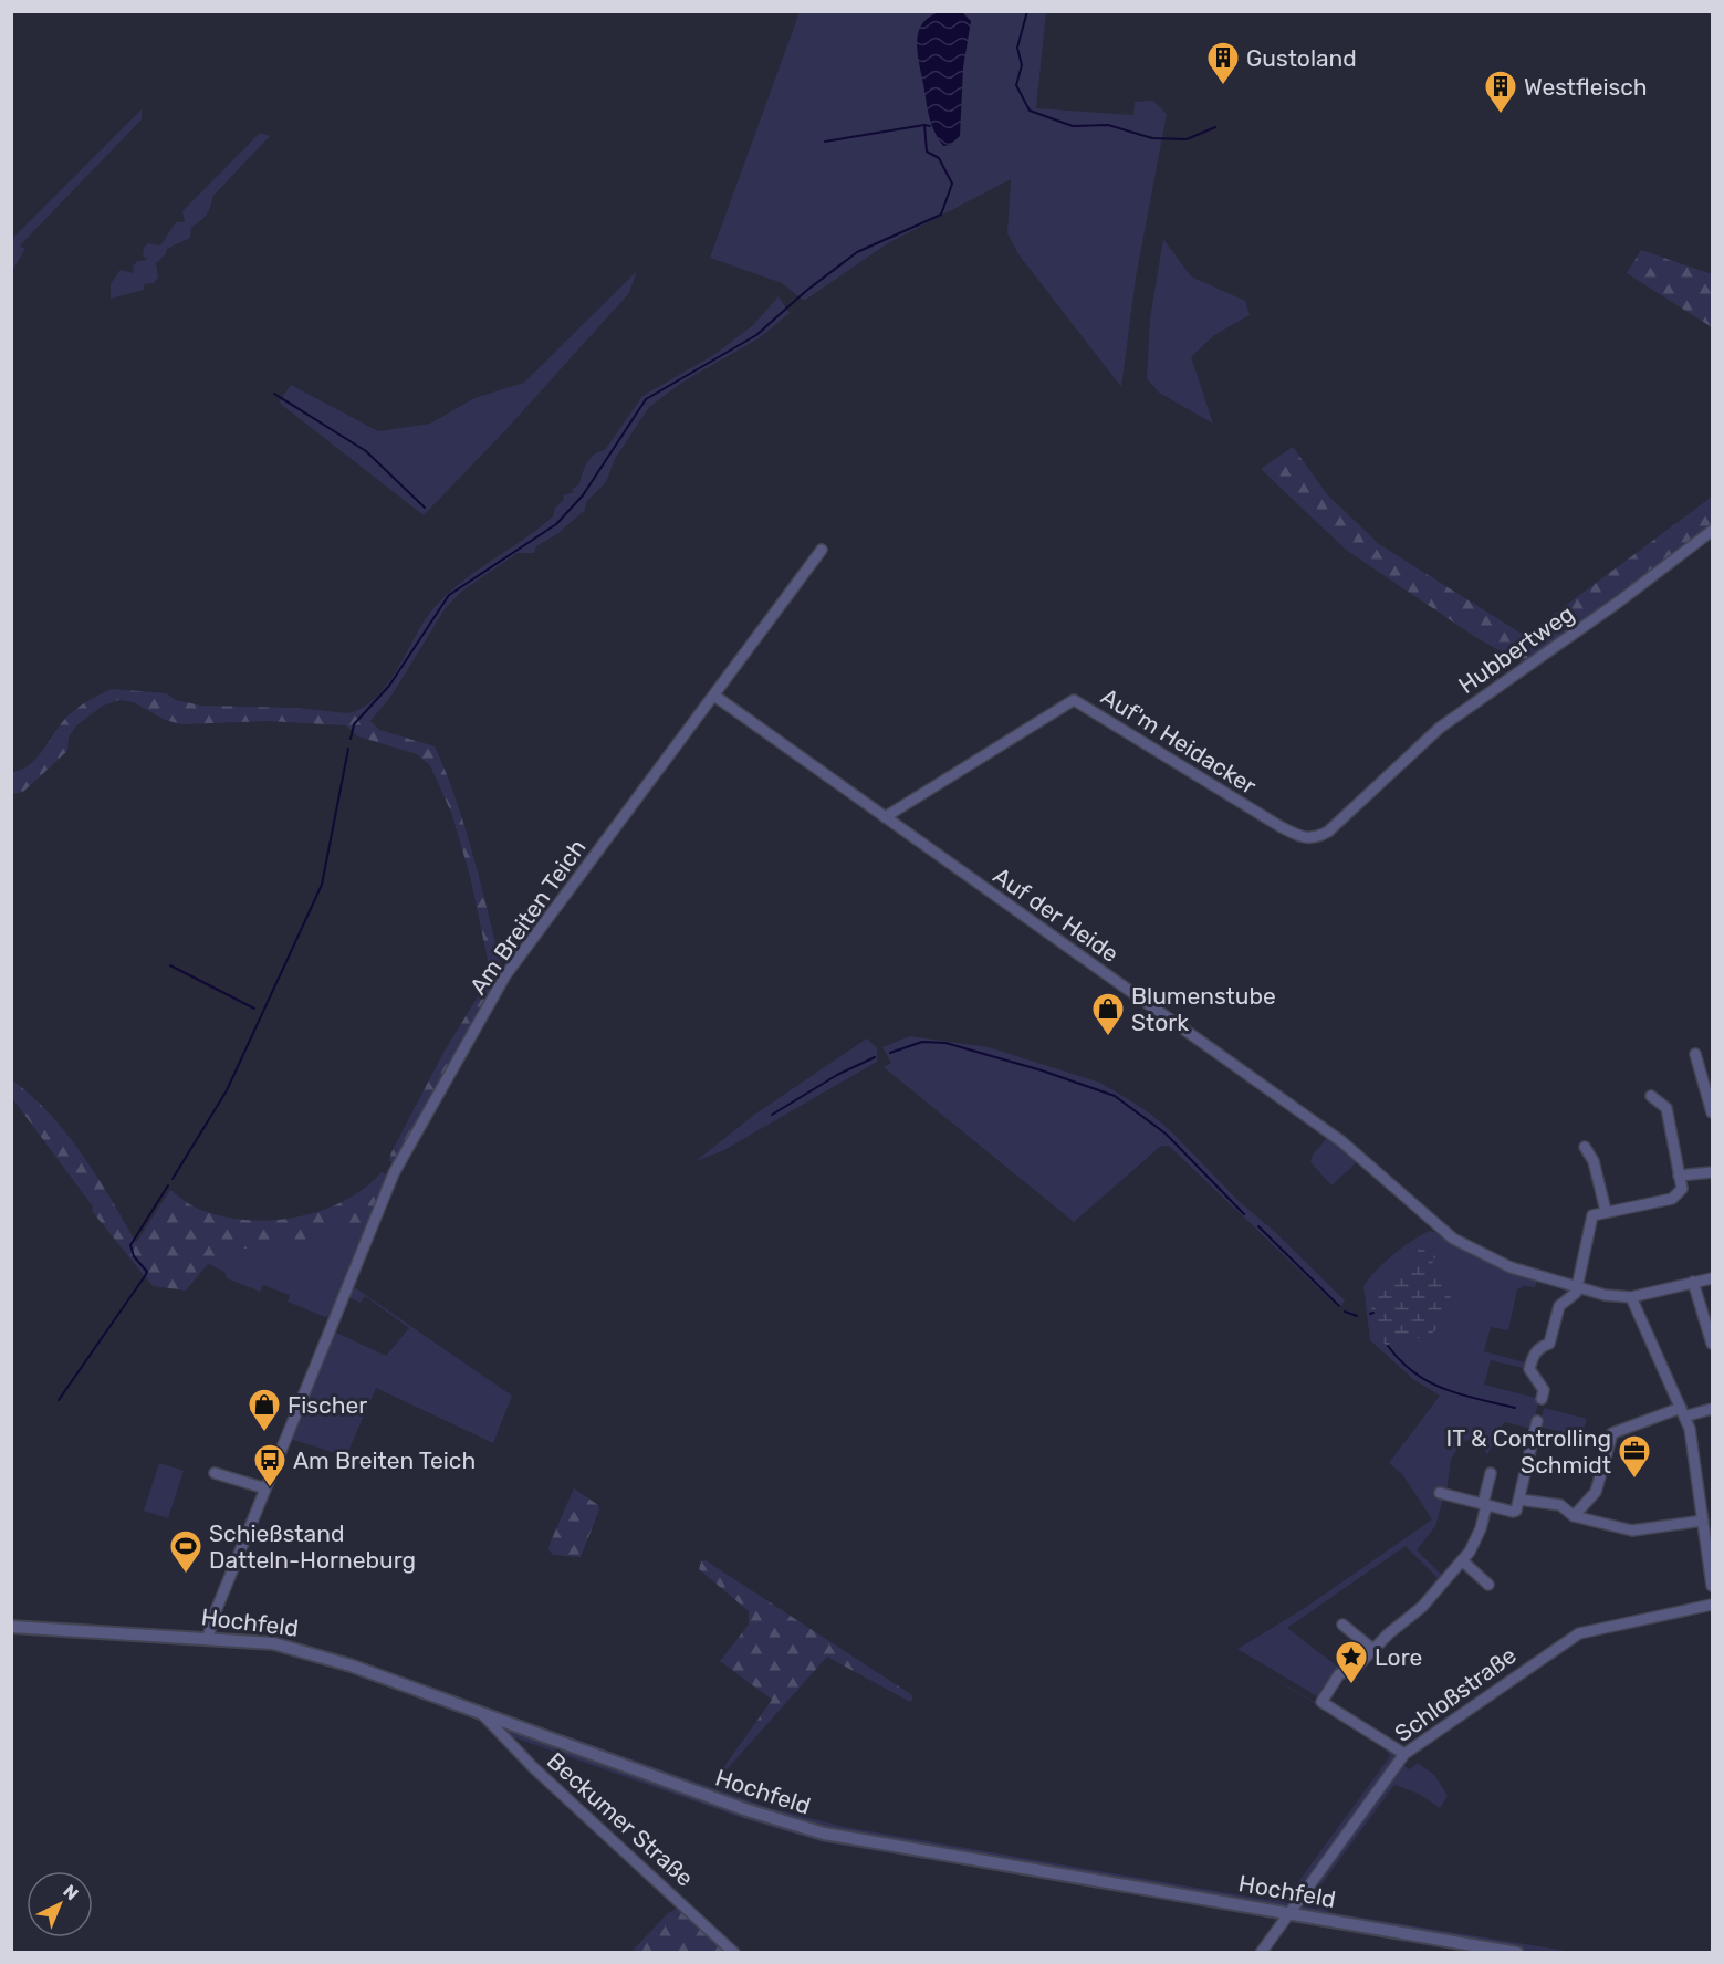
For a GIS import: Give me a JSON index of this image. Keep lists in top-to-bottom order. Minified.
{"streets":{"street":["Hubbertweg","Auf'm Heidacker","Auf der Heide","Am Breiten Teich","Hochfeld","Schloßstraße","Beckumer Straße"]},"crossings":[["Hubbertweg","Auf'm Heidacker"],["Auf'm Heidacker","Auf der Heide"],["Auf der Heide","Am Breiten Teich"],["Am Breiten Teich","Hochfeld"],["Hochfeld","Schloßstraße"],["Hochfeld","Beckumer Straße"]],"places":{"building":["Gustoland","Westfleisch"],"shop":["Blumenstube Stork","Fischer"],"office":["IT & Controlling Schmidt"],"bus stop":["Am Breiten Teich"],"sports":["Schießstand Datteln-Horneburg"],"place":["Lore"]},"north":"top right"}
